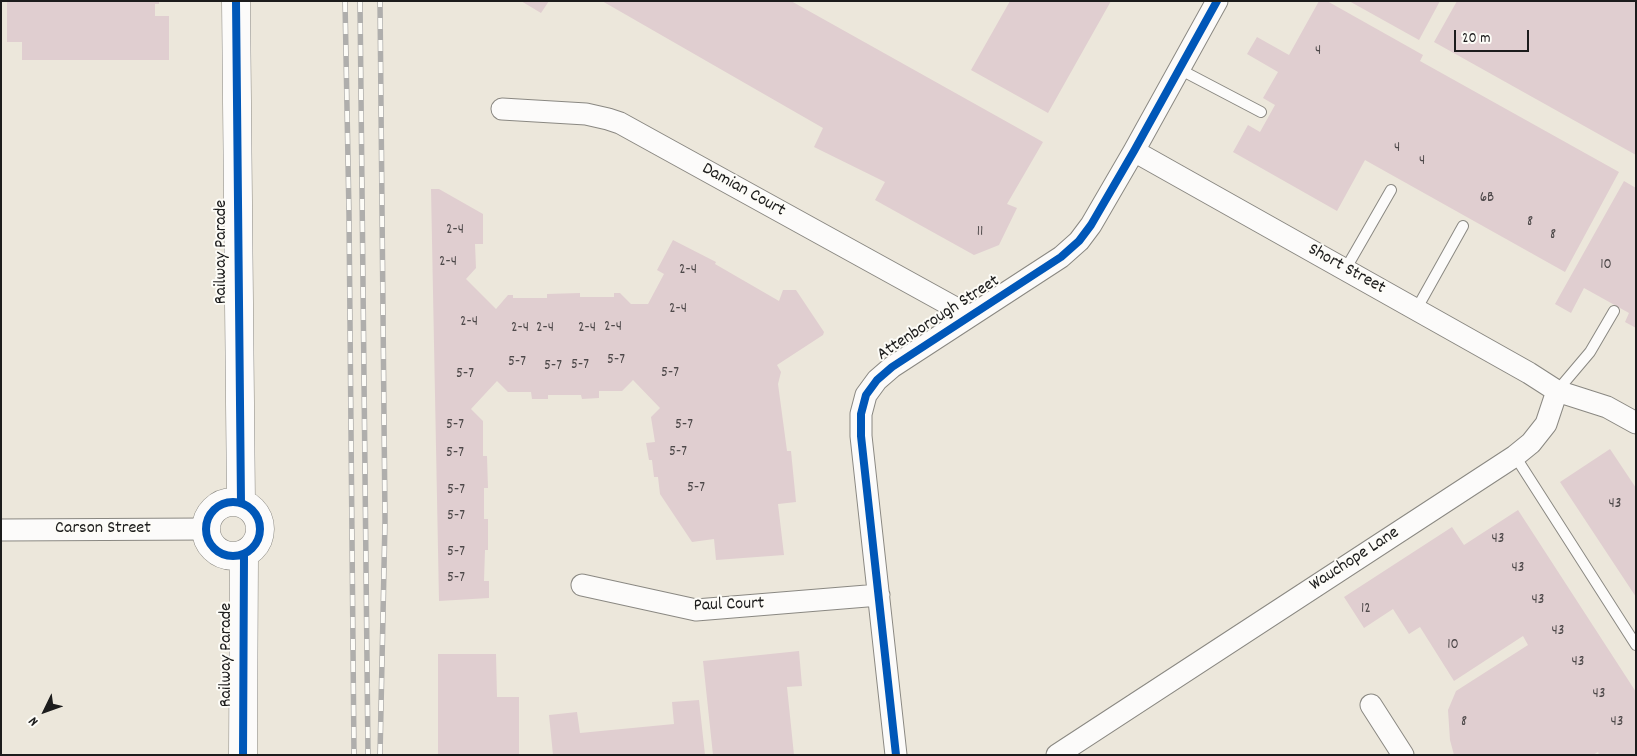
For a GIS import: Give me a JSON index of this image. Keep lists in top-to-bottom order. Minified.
{"streets":{"main road":["Railway Parade"],"street":["Damian Court","Short Street","Attenborough Street","Carson Street","Wauchope Lane","Paul Court"]},"crossings":[["Damian Court","Attenborough Street"],["Railway Parade","Carson Street"],["Short Street","Attenborough Street"],["Short Street","Wauchope Lane"],["Attenborough Street","Paul Court"]],"house_numbers":["4","4","4","6B","8","2-4","11","8","2-4","10","2-4","2-4","2-4","2-4","2-4","2-4","2-4","5-7","5-7","5-7","5-7","5-7","5-7","5-7","5-7","5-7","5-7","5-7","5-7","43","5-7","43","5-7","43","5-7","43","12","43","10","43","43","8","43"],"scale_bar":"20 m","north":"bottom left"}
